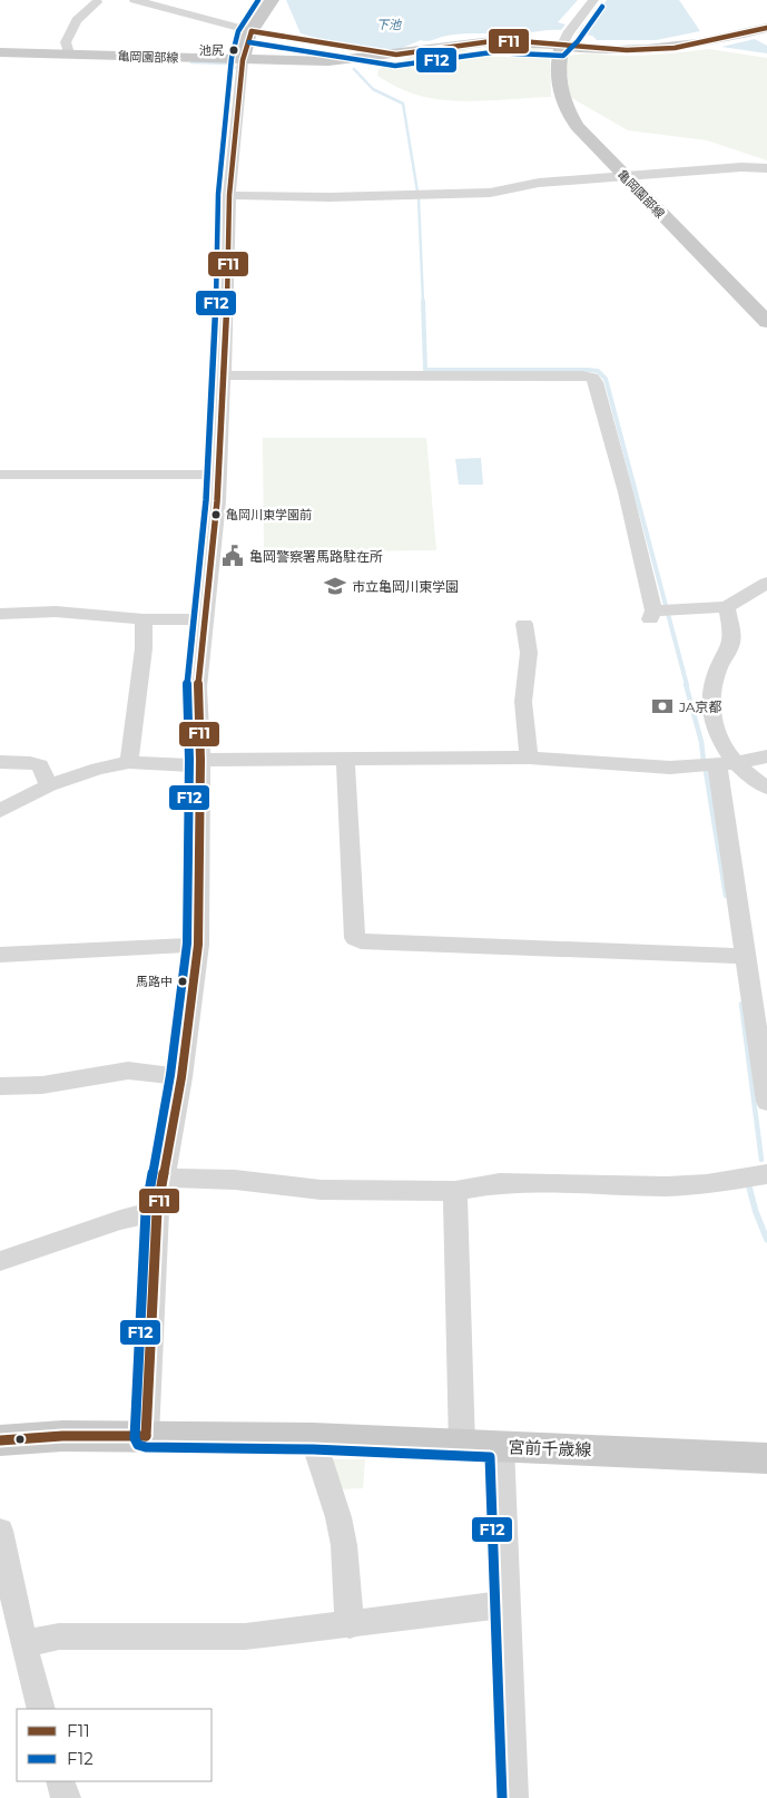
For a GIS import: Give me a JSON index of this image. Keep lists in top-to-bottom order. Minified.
{"streets":{"main road":["亀岡園部線","宮前千歳線"]},"water":["下池"],"places":{"other":["池尻","亀岡川東学園前","馬路中"],"public building":["亀岡警察署馬路駐在所"],"school or university":["市立亀岡川東学園"],"bank":["JA京都"]},"lines":["transit line F12","transit line F11"],"legend":["F11","F12"]}
